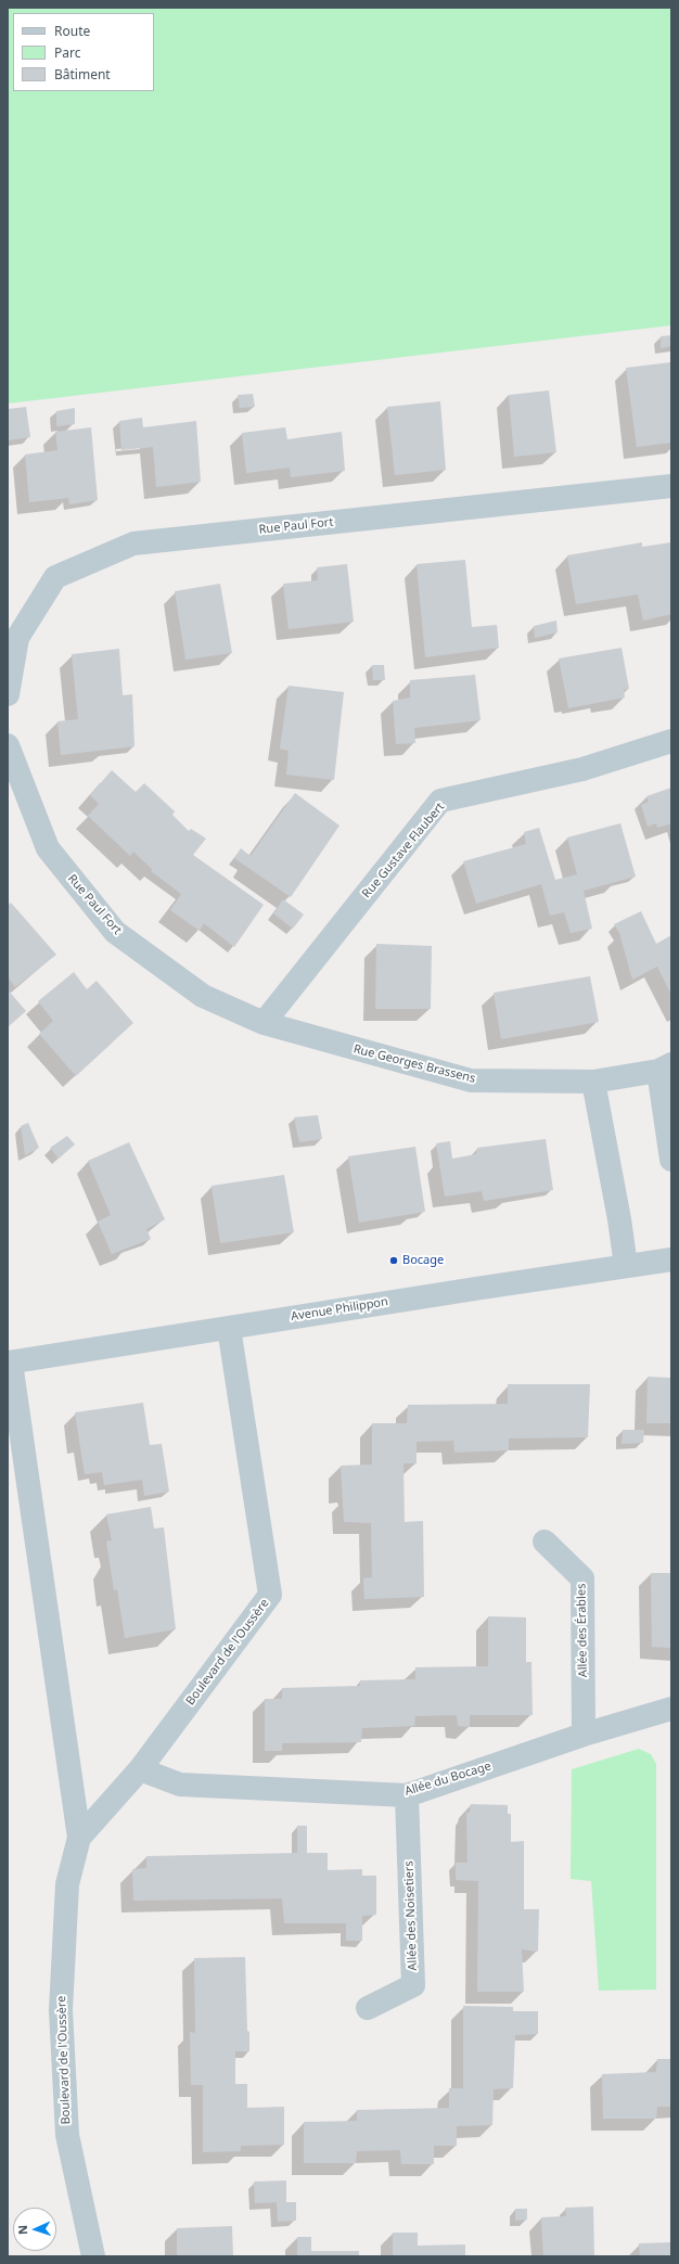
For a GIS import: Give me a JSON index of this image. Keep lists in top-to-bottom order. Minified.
{"streets":{"street":["Rue Paul Fort","Rue Gustave Flaubert","Rue Georges Brassens","Avenue Philippon","Allée des Érables","Boulevard de l'Oussère","Allée du Bocage","Allée des Noisetiers"]},"crossings":[["Rue Paul Fort","Rue Gustave Flaubert"],["Rue Paul Fort","Rue Georges Brassens"],["Rue Gustave Flaubert","Rue Georges Brassens"],["Avenue Philippon","Boulevard de l'Oussère"],["Allée des Érables","Allée du Bocage"],["Boulevard de l'Oussère","Allée du Bocage"],["Allée du Bocage","Allée des Noisetiers"]],"places":["Bocage"],"legend":["Route","Parc","Bâtiment"],"north":"left"}
